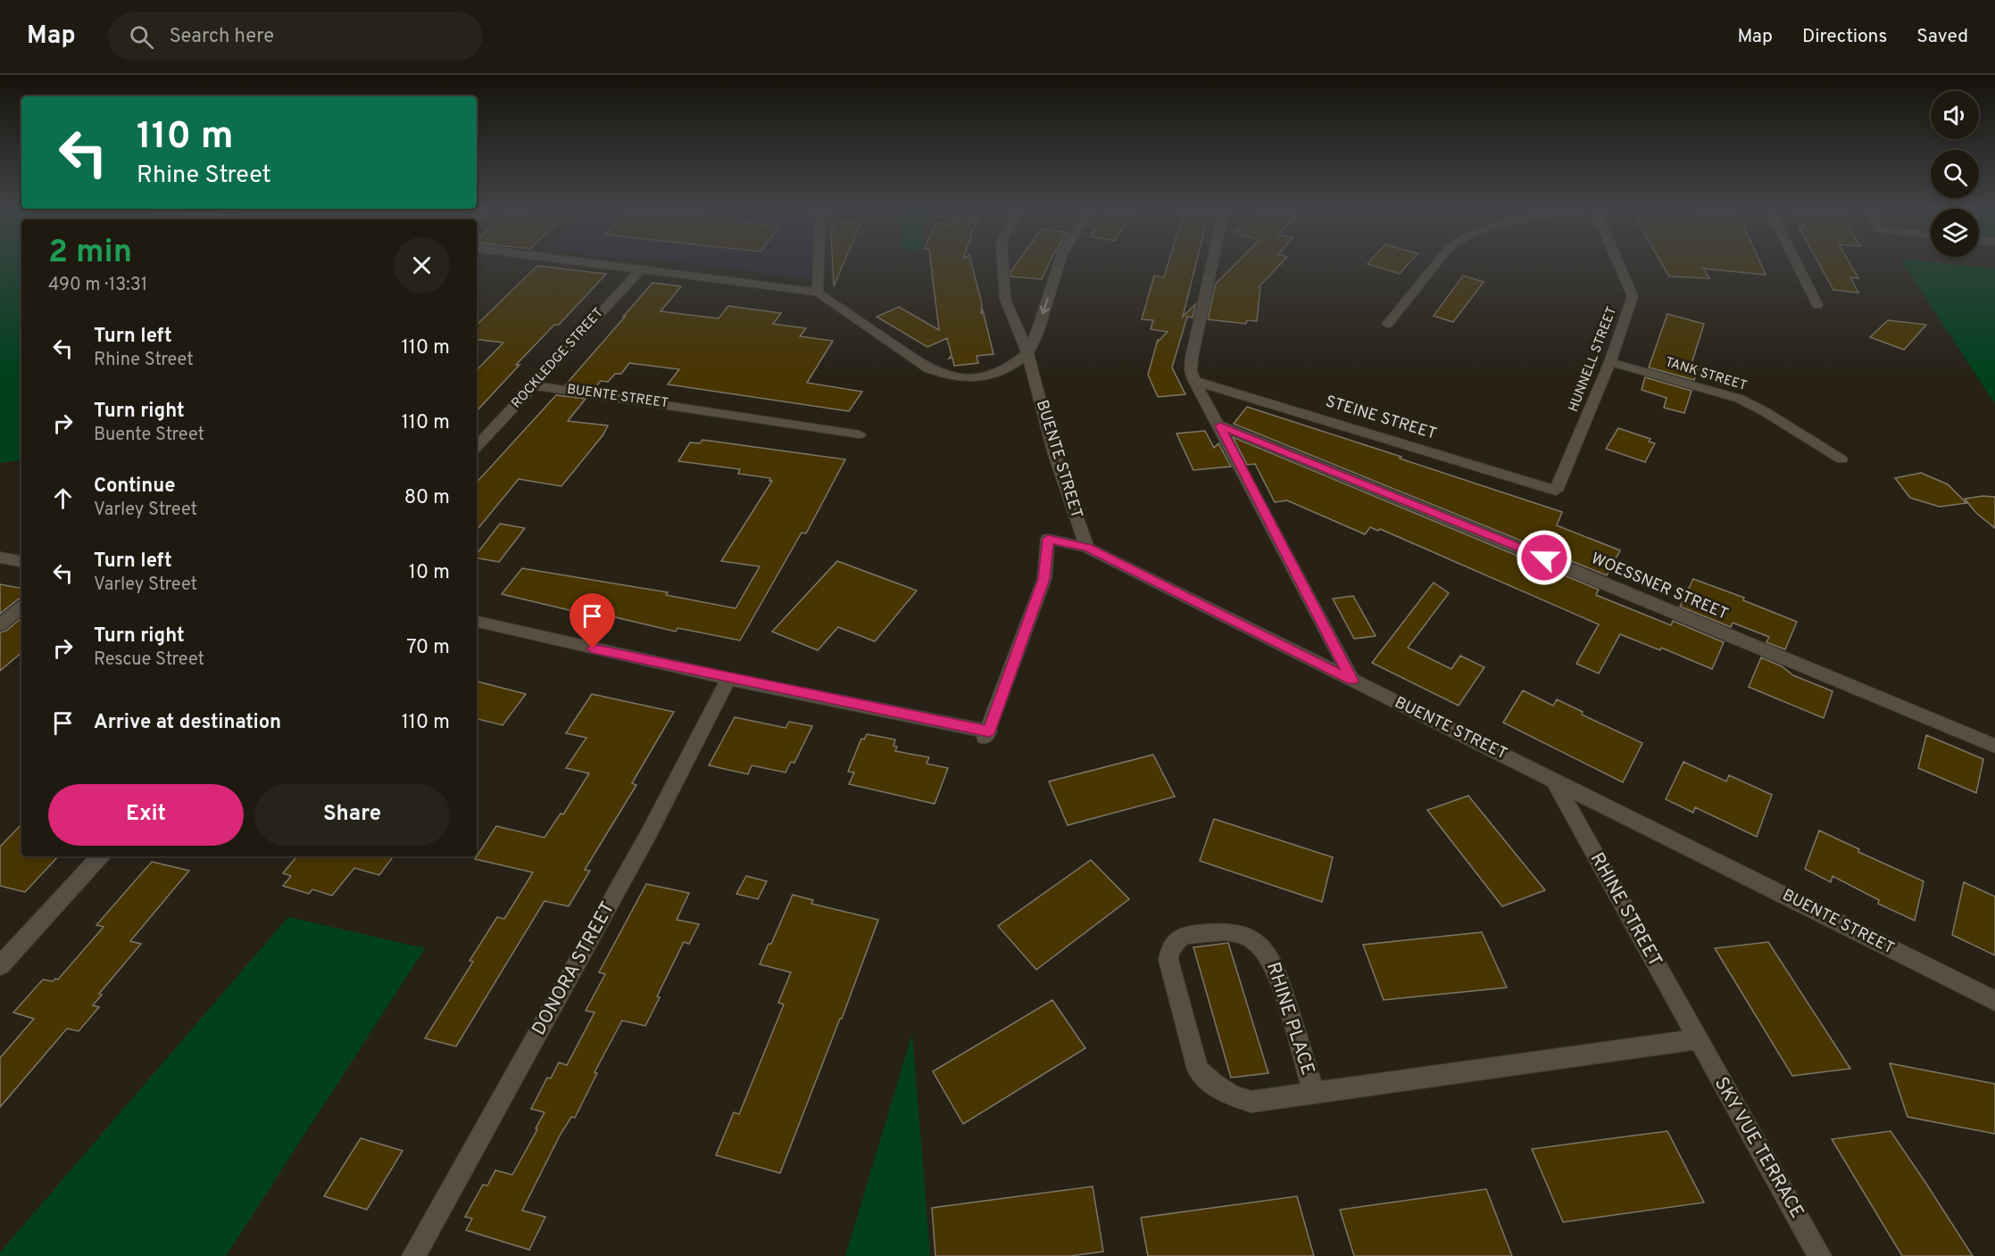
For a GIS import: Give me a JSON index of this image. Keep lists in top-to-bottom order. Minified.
{"streets":{"street":["ROCKLEDGE STREET","HUNNELL STREET","TANK STREET","BUENTE STREET","STEINE STREET","WOESSNER STREET","RHINE STREET","DONORA STREET","RHINE PLACE","SKY VUE TERRACE"]},"crossings":[["ROCKLEDGE STREET","BUENTE STREET"],["HUNNELL STREET","TANK STREET"],["HUNNELL STREET","STEINE STREET"],["BUENTE STREET","RHINE STREET"],["RHINE STREET","RHINE PLACE"],["RHINE STREET","SKY VUE TERRACE"],["RHINE PLACE","SKY VUE TERRACE"]],"page":{"header":"Map","search":"Search here","nav":["Map","Directions","Saved"],"turn":["110 m","Rhine Street"],"heading":["2 min","490 m · 13:31"],"list":[{"name":"Turn left","note":"Rhine Street","value":"110 m"},{"name":"Turn right","note":"Buente Street","value":"110 m"},{"name":"Continue","note":"Varley Street","value":"80 m"},{"name":"Turn left","note":"Varley Street","value":"10 m"},{"name":"Turn right","note":"Rescue Street","value":"70 m"},{"name":"Arrive at destination","value":"110 m"}],"buttons":["Exit","Share"]}}
